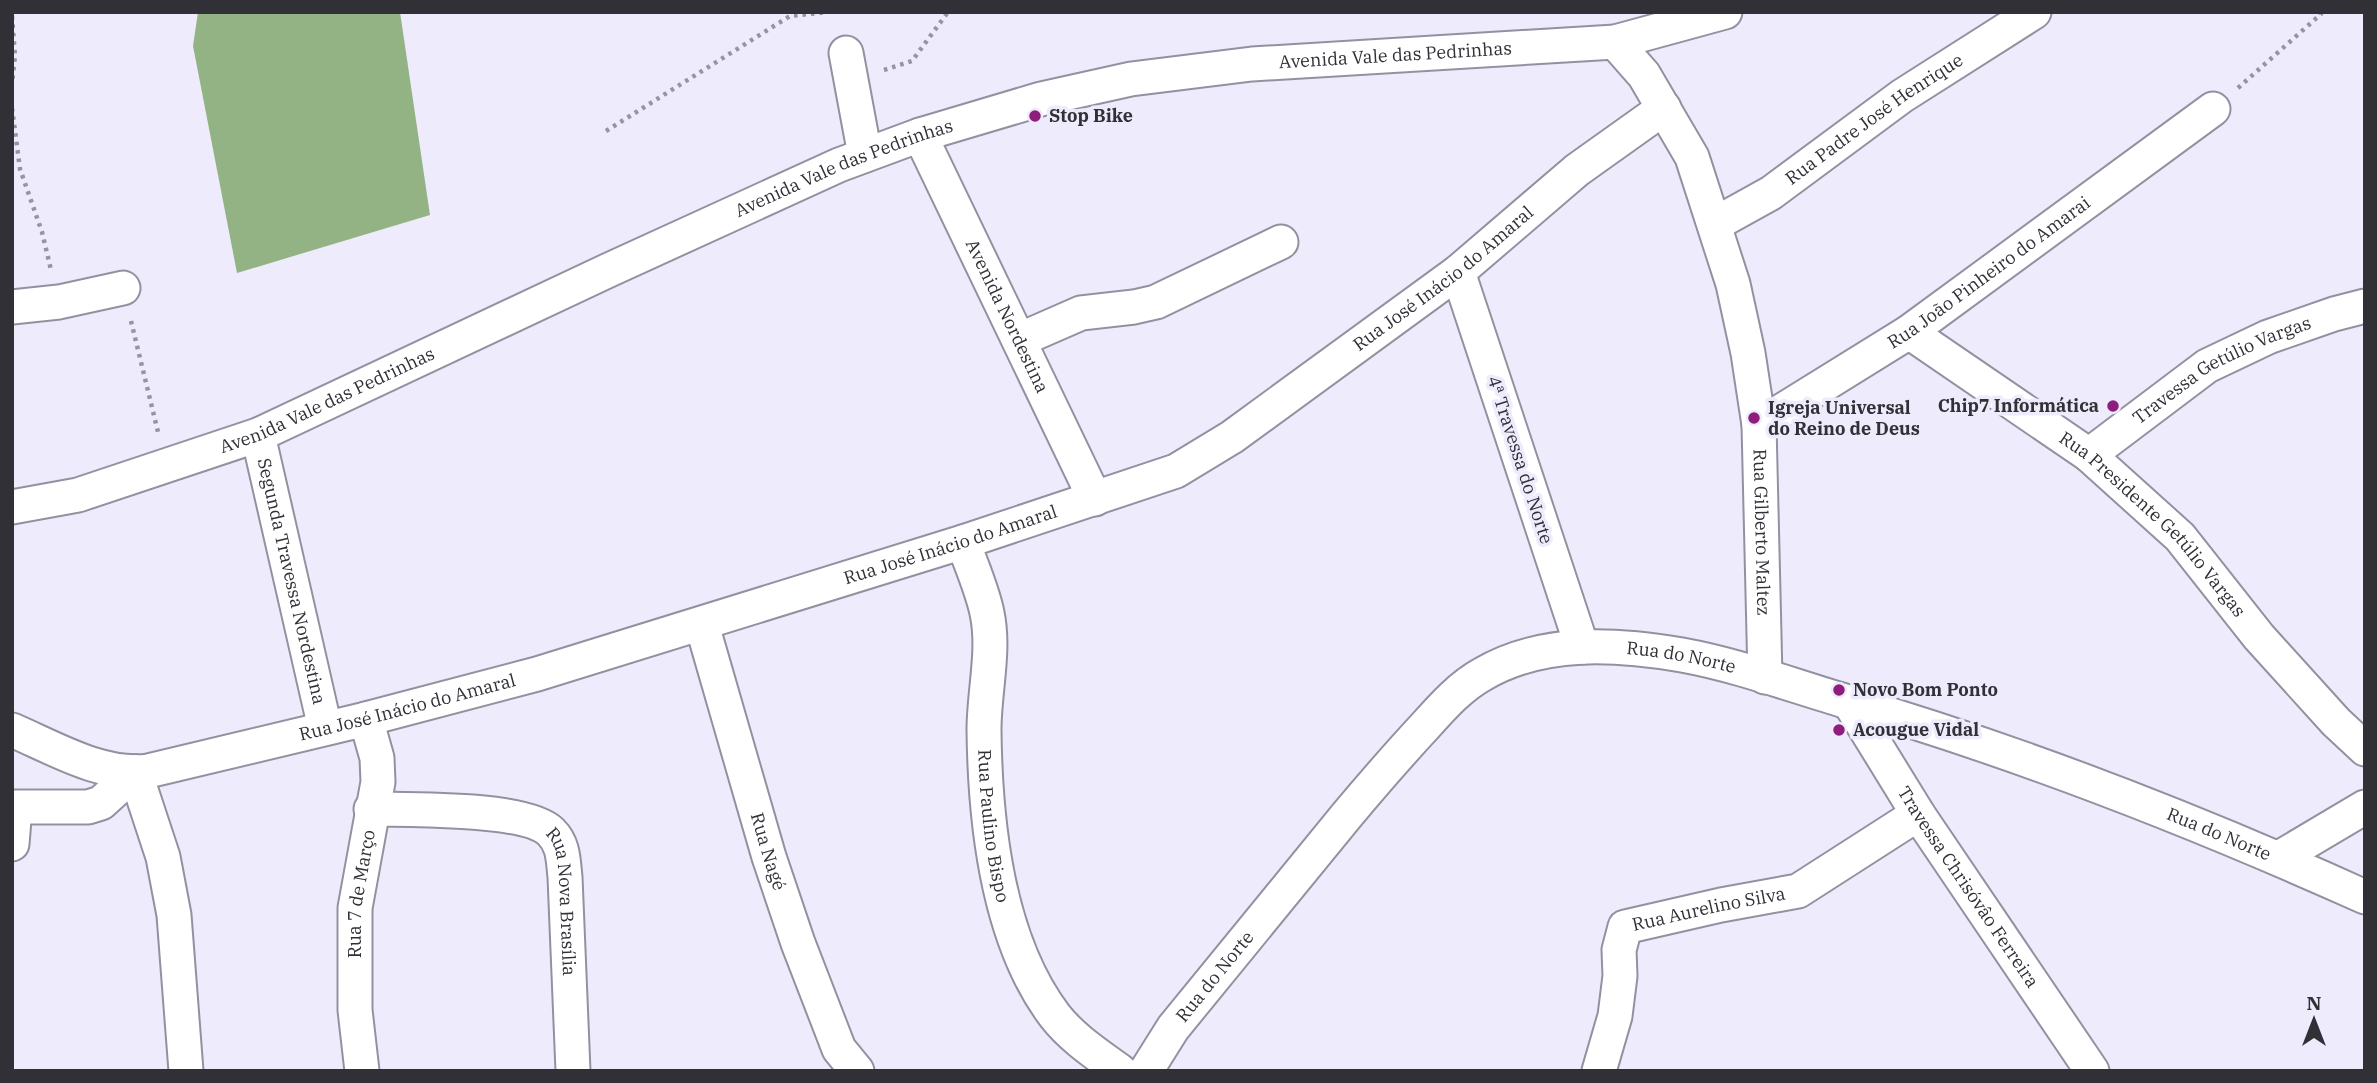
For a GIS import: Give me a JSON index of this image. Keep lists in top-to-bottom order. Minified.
{"streets":{"street":["Avenida Vale das Pedrinhas","Rua Padre José Henrique","Rua João Pinheiro do Amarai","Rua José Inácio do Amaral","Avenida Nordestina","Travessa Getúlio Vargas","4ª Travessa do Norte","Rua Presidente Getúlio Vargas","Rua Gilberto Maltez","Segunda Travessa Nordestina","Rua do Norte","Rua Paulino Bispo","Rua Nagé","Travessa Chrisóvâo Ferreira","Rua 7 de Março","Rua Nova Brasília","Rua Aurelino Silva"]},"crossings":[["Avenida Vale das Pedrinhas","Avenida Nordestina"],["Avenida Vale das Pedrinhas","Segunda Travessa Nordestina"],["Rua Padre José Henrique","Rua Gilberto Maltez"],["Rua João Pinheiro do Amarai","Rua Presidente Getúlio Vargas"],["Rua João Pinheiro do Amarai","Rua Gilberto Maltez"],["Rua José Inácio do Amaral","Avenida Nordestina"],["Rua José Inácio do Amaral","4ª Travessa do Norte"],["Rua José Inácio do Amaral","Rua Gilberto Maltez"],["Rua José Inácio do Amaral","Segunda Travessa Nordestina"],["Rua José Inácio do Amaral","Rua Paulino Bispo"],["Rua José Inácio do Amaral","Rua Nagé"],["Rua José Inácio do Amaral","Rua 7 de Março"],["Travessa Getúlio Vargas","Rua Presidente Getúlio Vargas"],["4ª Travessa do Norte","Rua do Norte"],["Rua Gilberto Maltez","Rua do Norte"],["Rua do Norte","Travessa Chrisóvâo Ferreira"],["Travessa Chrisóvâo Ferreira","Rua Aurelino Silva"],["Rua 7 de Março","Rua Nova Brasília"]],"places":["Stop Bike","Chip7 Informática","Igreja Universal do Reino de Deus","Novo Bom Ponto","Acougue Vidal"],"north":"top"}
